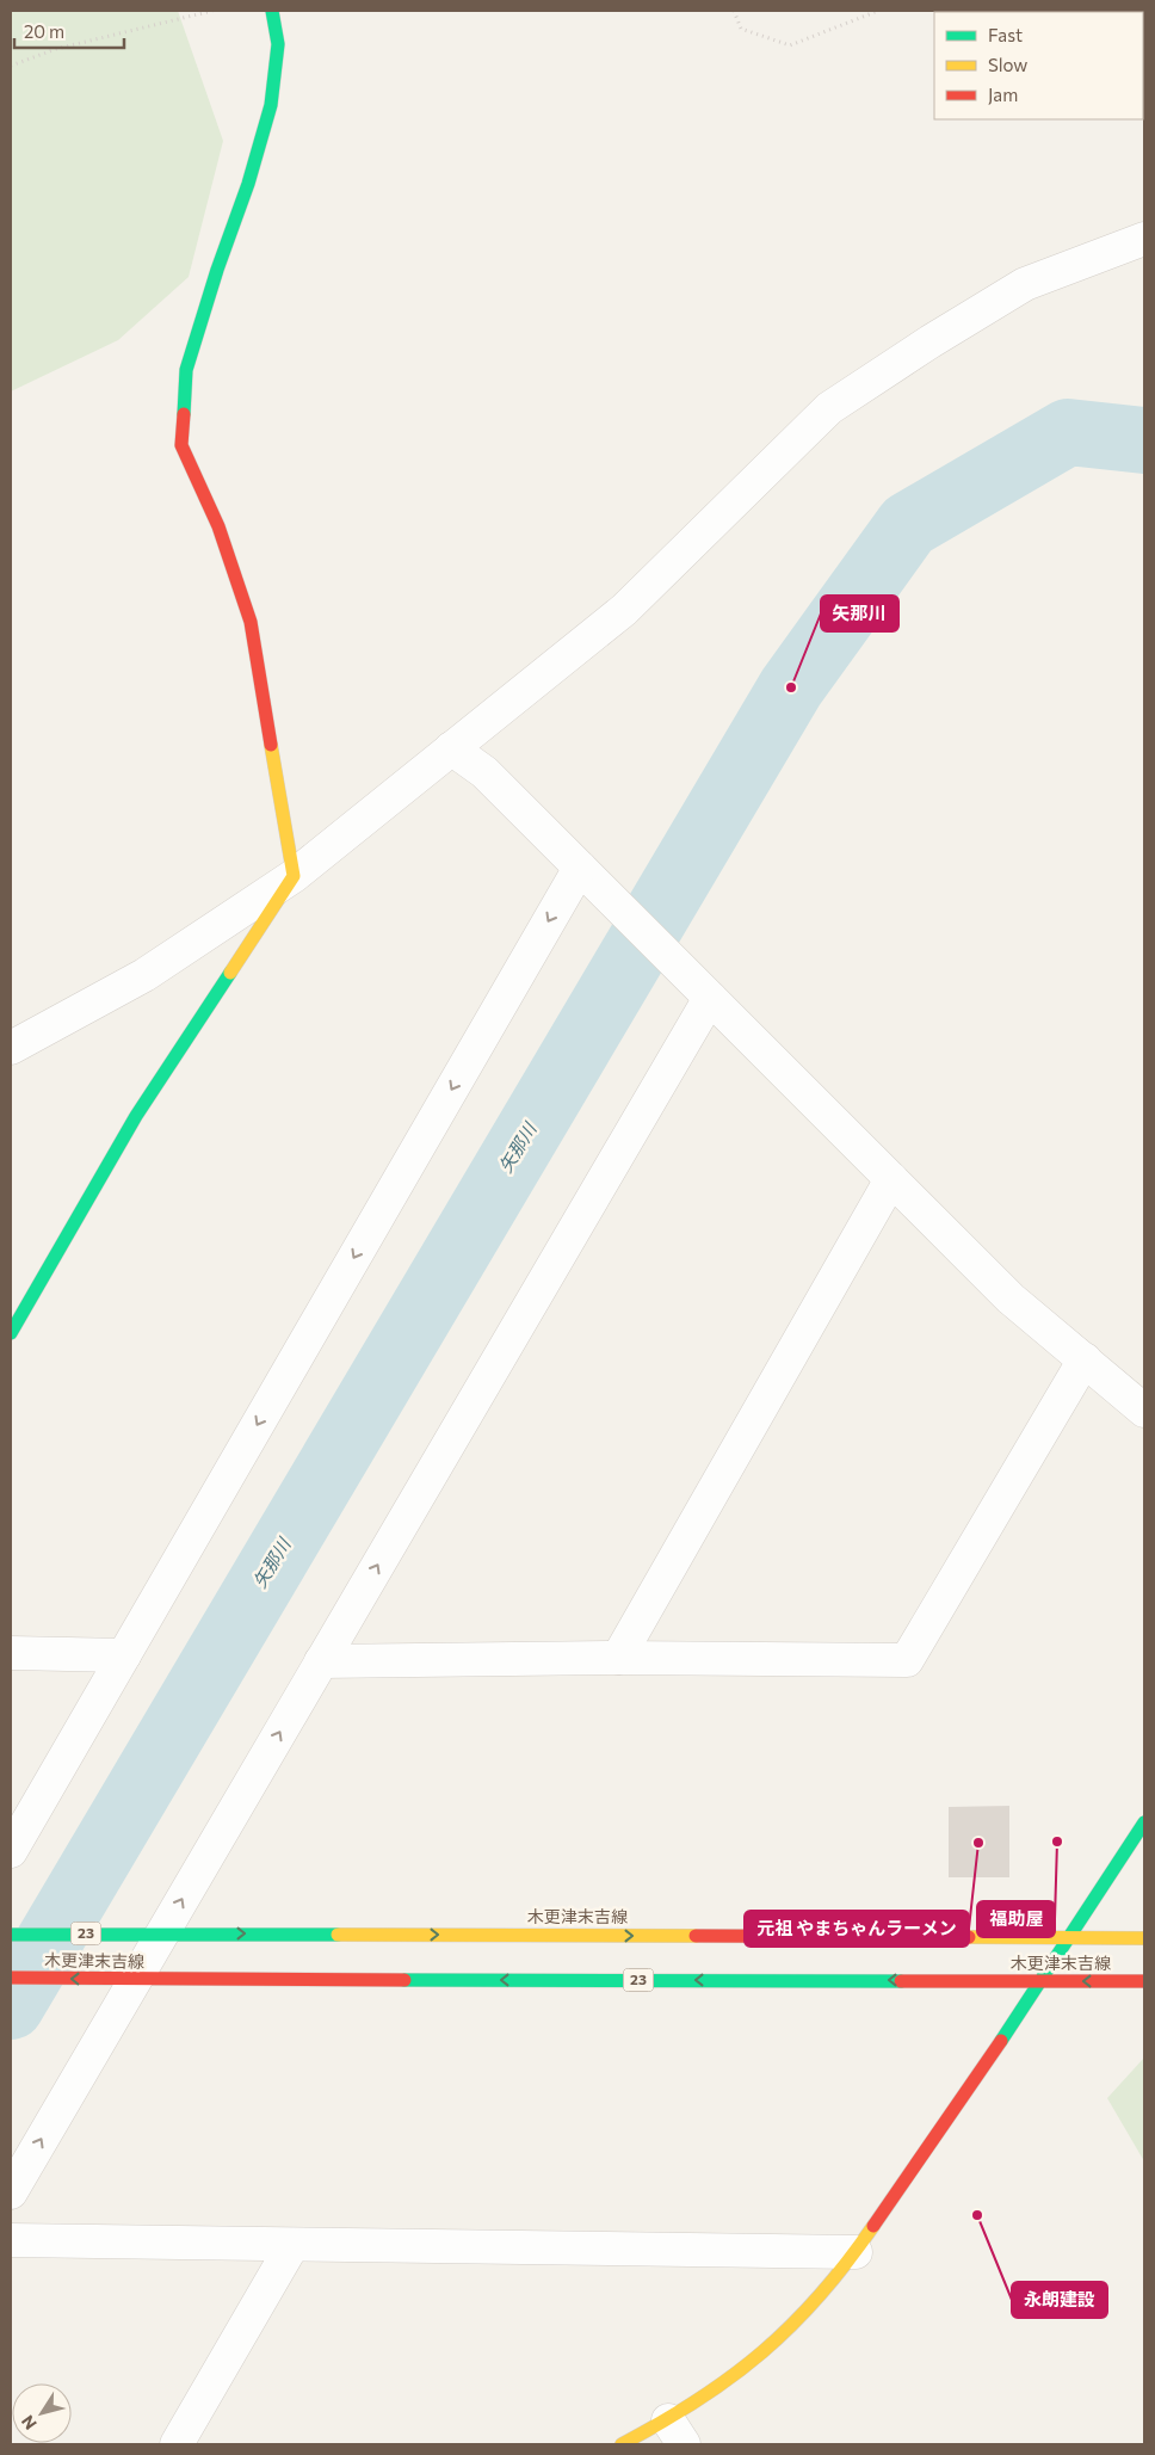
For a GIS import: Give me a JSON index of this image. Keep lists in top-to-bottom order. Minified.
{"streets":{"main road":["木更津末吉線","23"]},"water":["矢那川"],"places":["矢那川","福助屋","元祖 やまちゃんラーメン","永朗建設"],"legend":["Fast","Slow","Jam"],"scale_bar":"20 m","north":"bottom left"}
